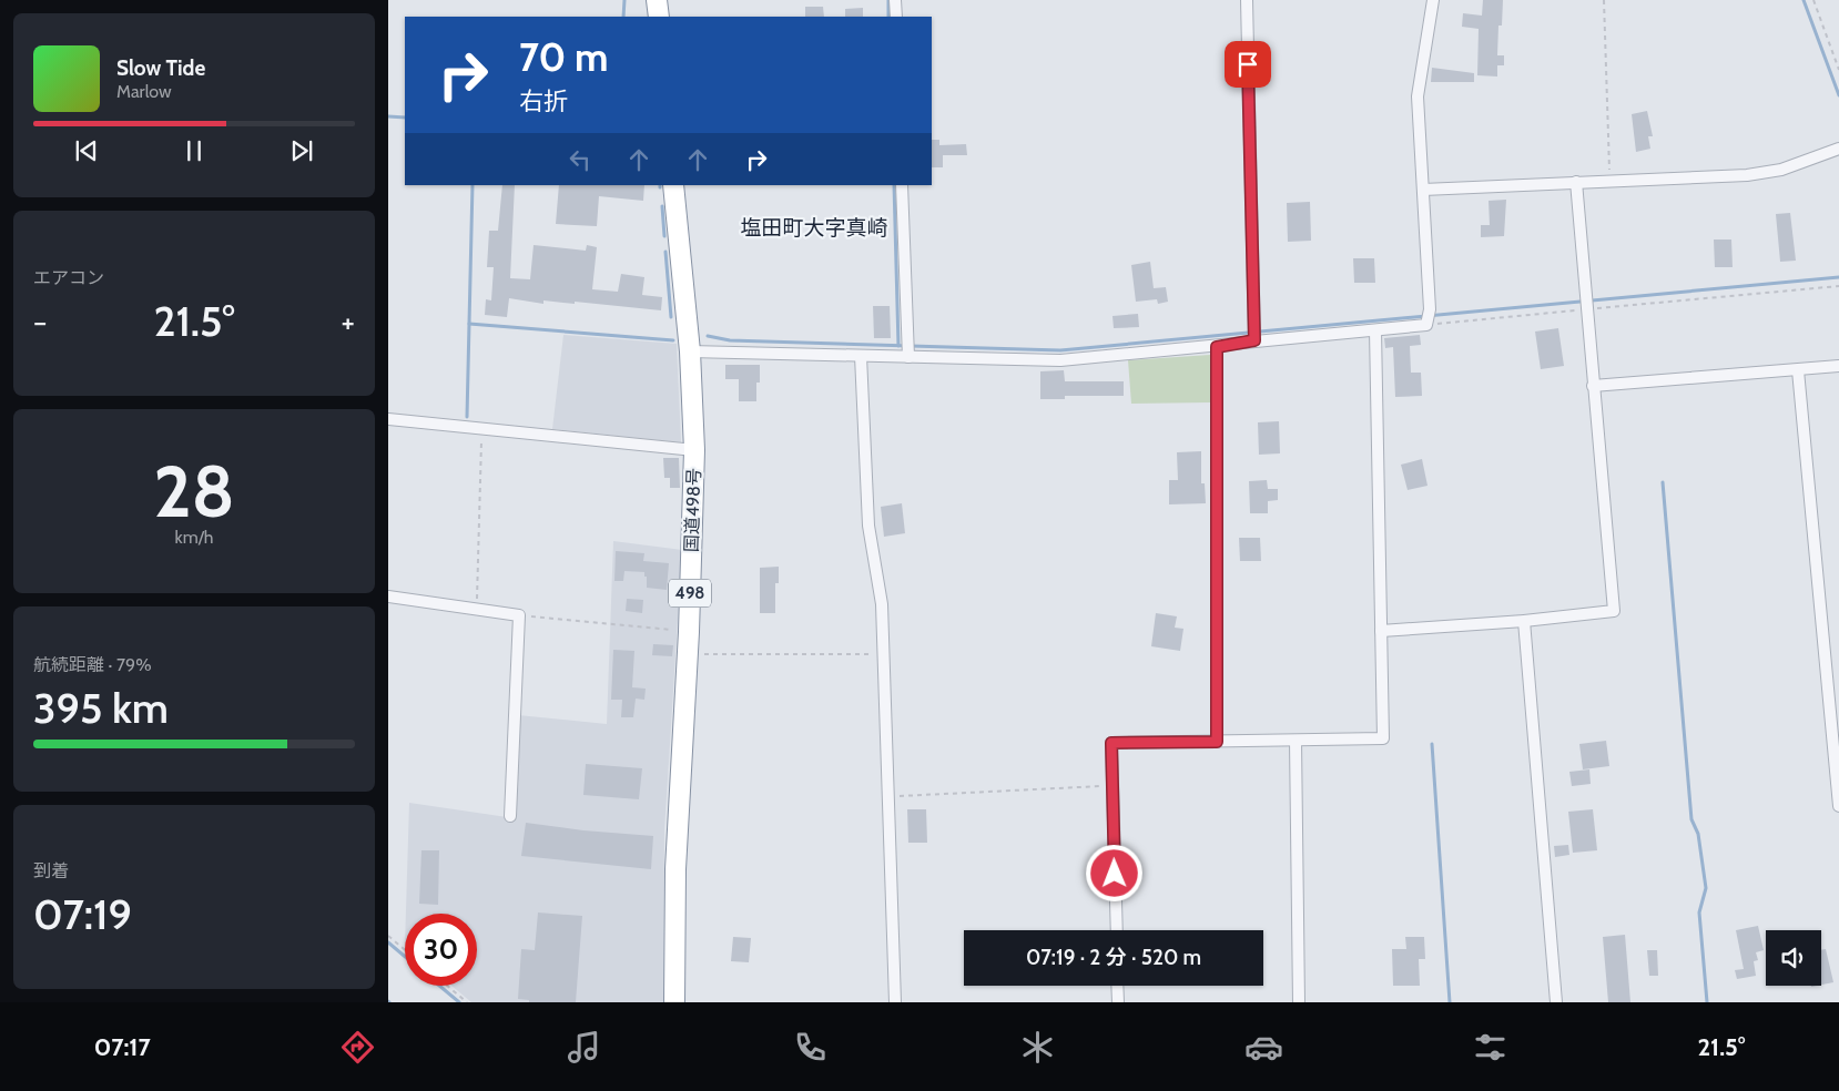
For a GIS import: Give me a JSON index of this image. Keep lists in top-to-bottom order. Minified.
{"streets":{"highway":["国道498号","498"]},"districts":["塩田町大字真崎"],"page":{"turn":["70 m","右折"],"song":["Slow Tide","Marlow"],"tile":["エアコン",["28","km/h"],["航続距離 · 79%","395 km"],["到着","07:19"]],"heat":["−","21.5°","+"],"limit":"30","trip":"07:19 · 2 分 · 520 m","tabs":["07:17","21.5°"]}}
